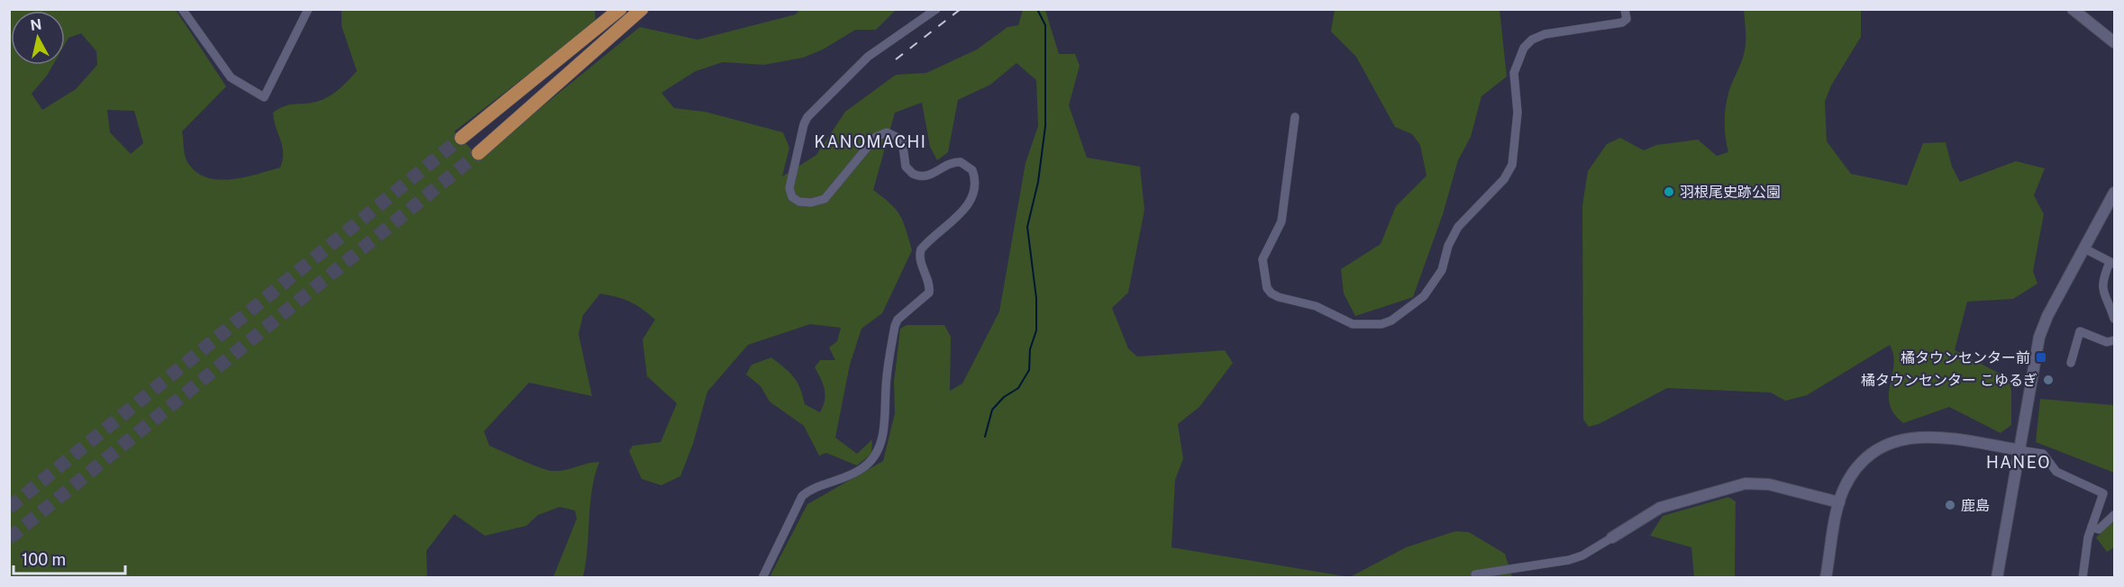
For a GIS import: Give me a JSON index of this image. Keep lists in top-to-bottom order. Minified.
{"districts":["KANOMACHI","HANEO"],"places":{"other":["羽根尾史跡公園","橘タウンセンター こゆるぎ","鹿島"],"transit":["橘タウンセンター前"]},"scale_bar":"100 m","north":"top"}
